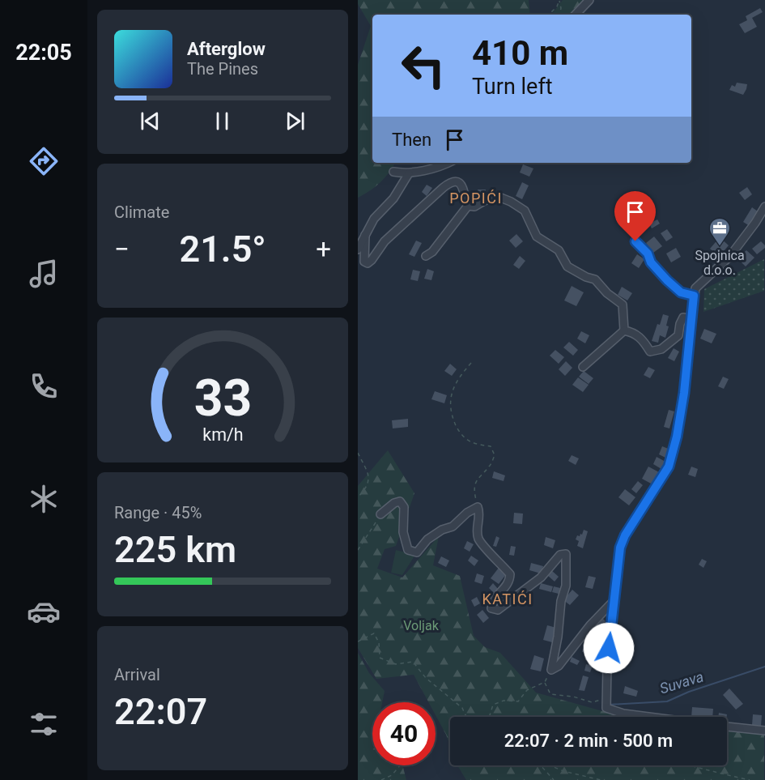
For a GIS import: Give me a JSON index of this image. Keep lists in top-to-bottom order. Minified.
{"districts":["POPIĆI","KATIĆI"],"water":["Suvava"],"parks":["Voljak"],"places":{"office":["Spojnica d.o.o."]},"page":{"tabs":"22:05","turn":["410 m","Turn left"],"song":["Afterglow","The Pines"],"then":"Then","tile":["Climate",["Range · 45%","225 km"],["Arrival","22:07"]],"heat":["−","21.5°","+"],"limit":"40","trip":"22:07 · 2 min · 500 m","gauge":["33","km/h"]}}
